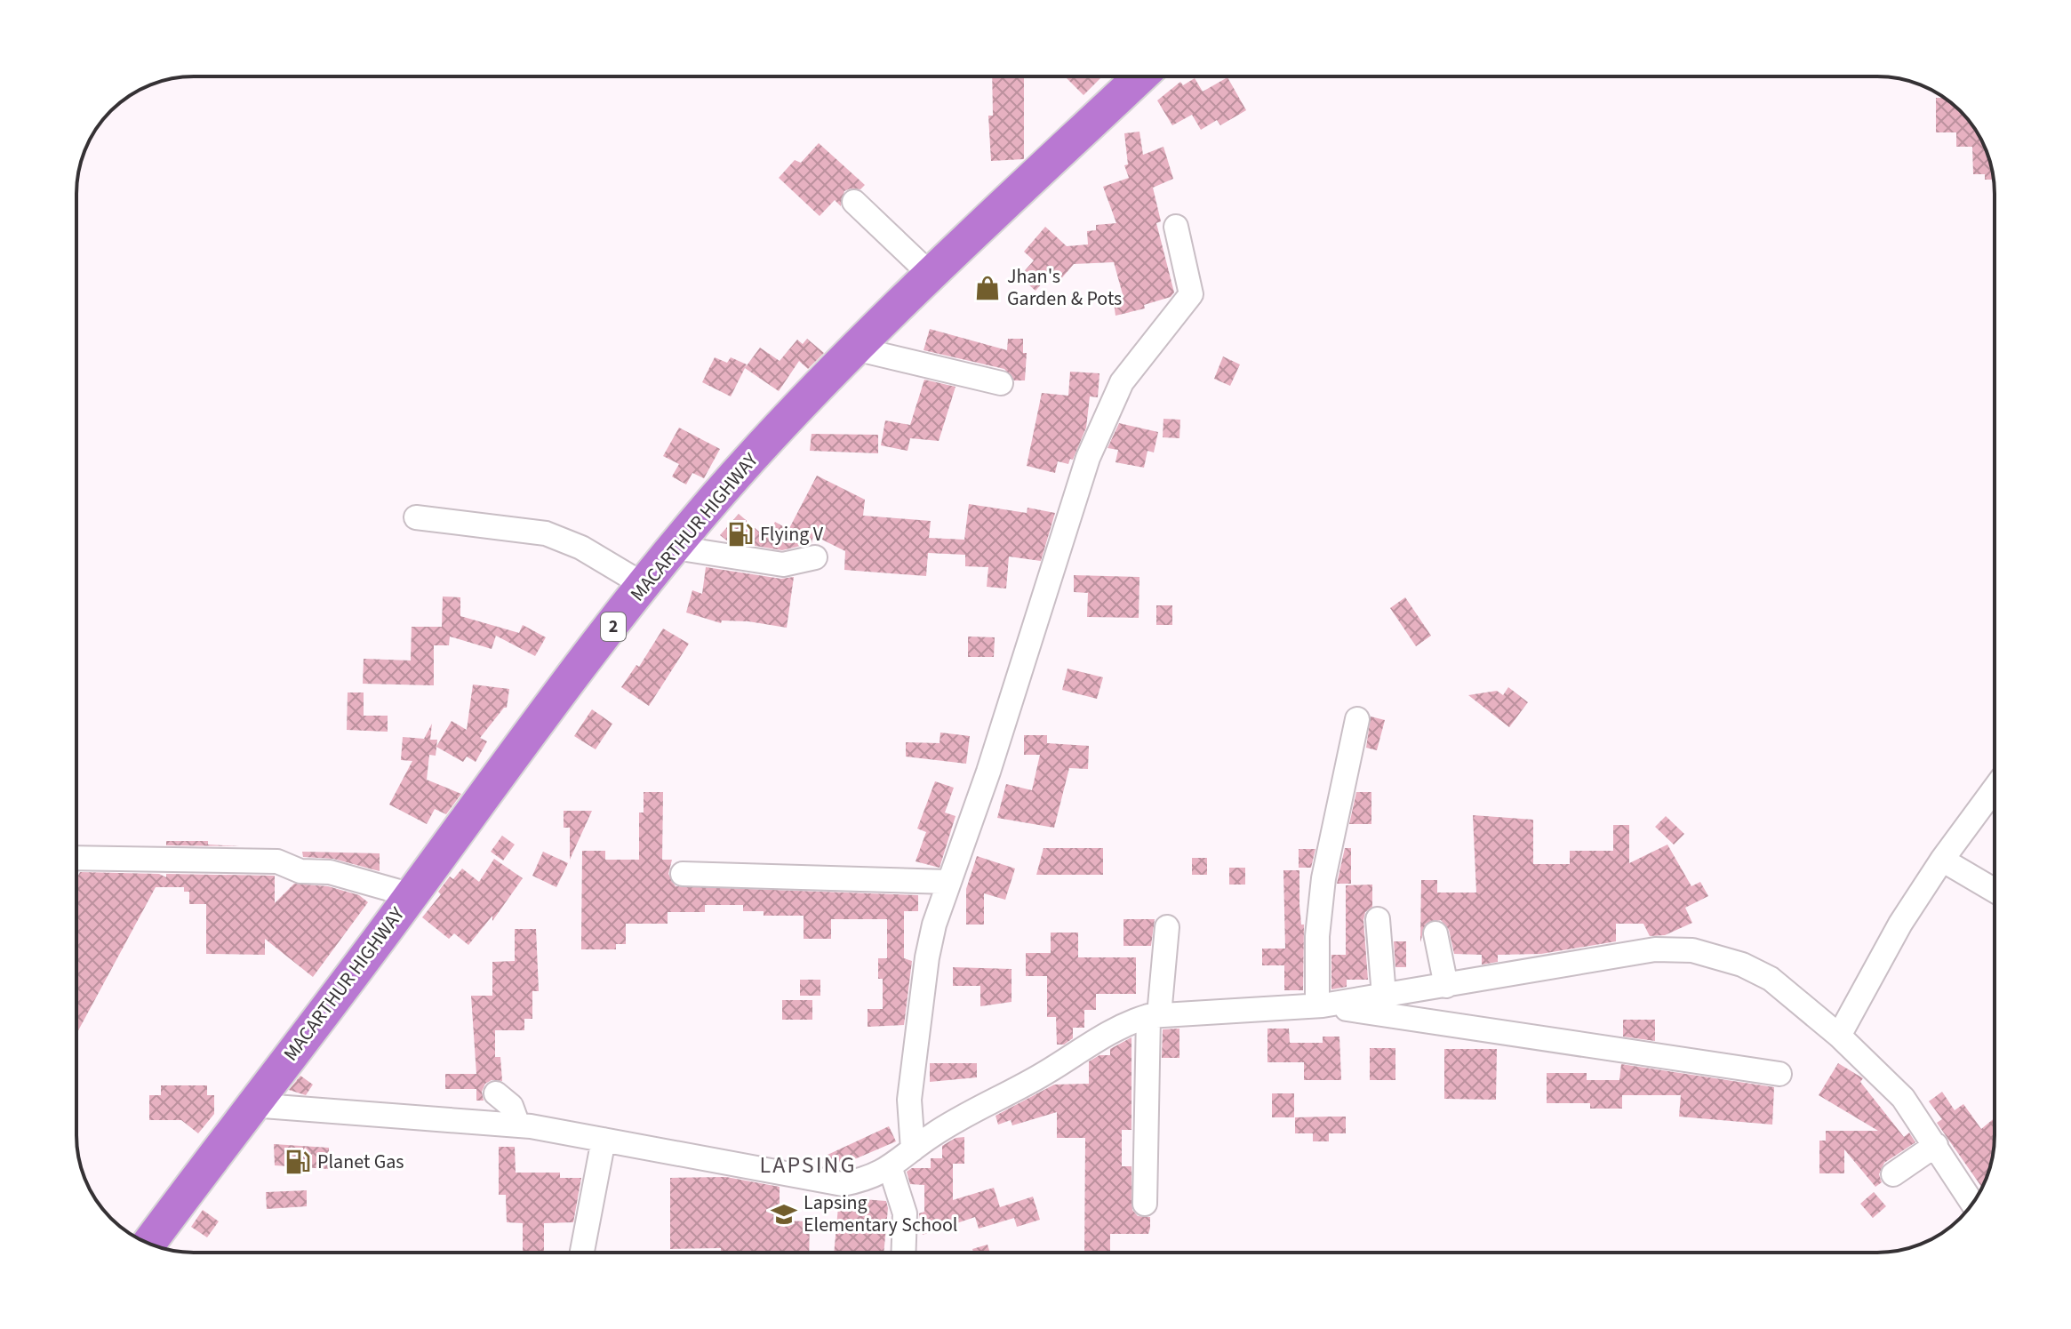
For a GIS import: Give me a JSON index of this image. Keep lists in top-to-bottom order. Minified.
{"streets":{"highway":["MACARTHUR HIGHWAY","2"]},"districts":["LAPSING"],"places":{"shop":["Jhan's Garden & Pots"],"fuel station":["Flying V","Planet Gas"],"school or university":["Lapsing Elementary School"]}}
